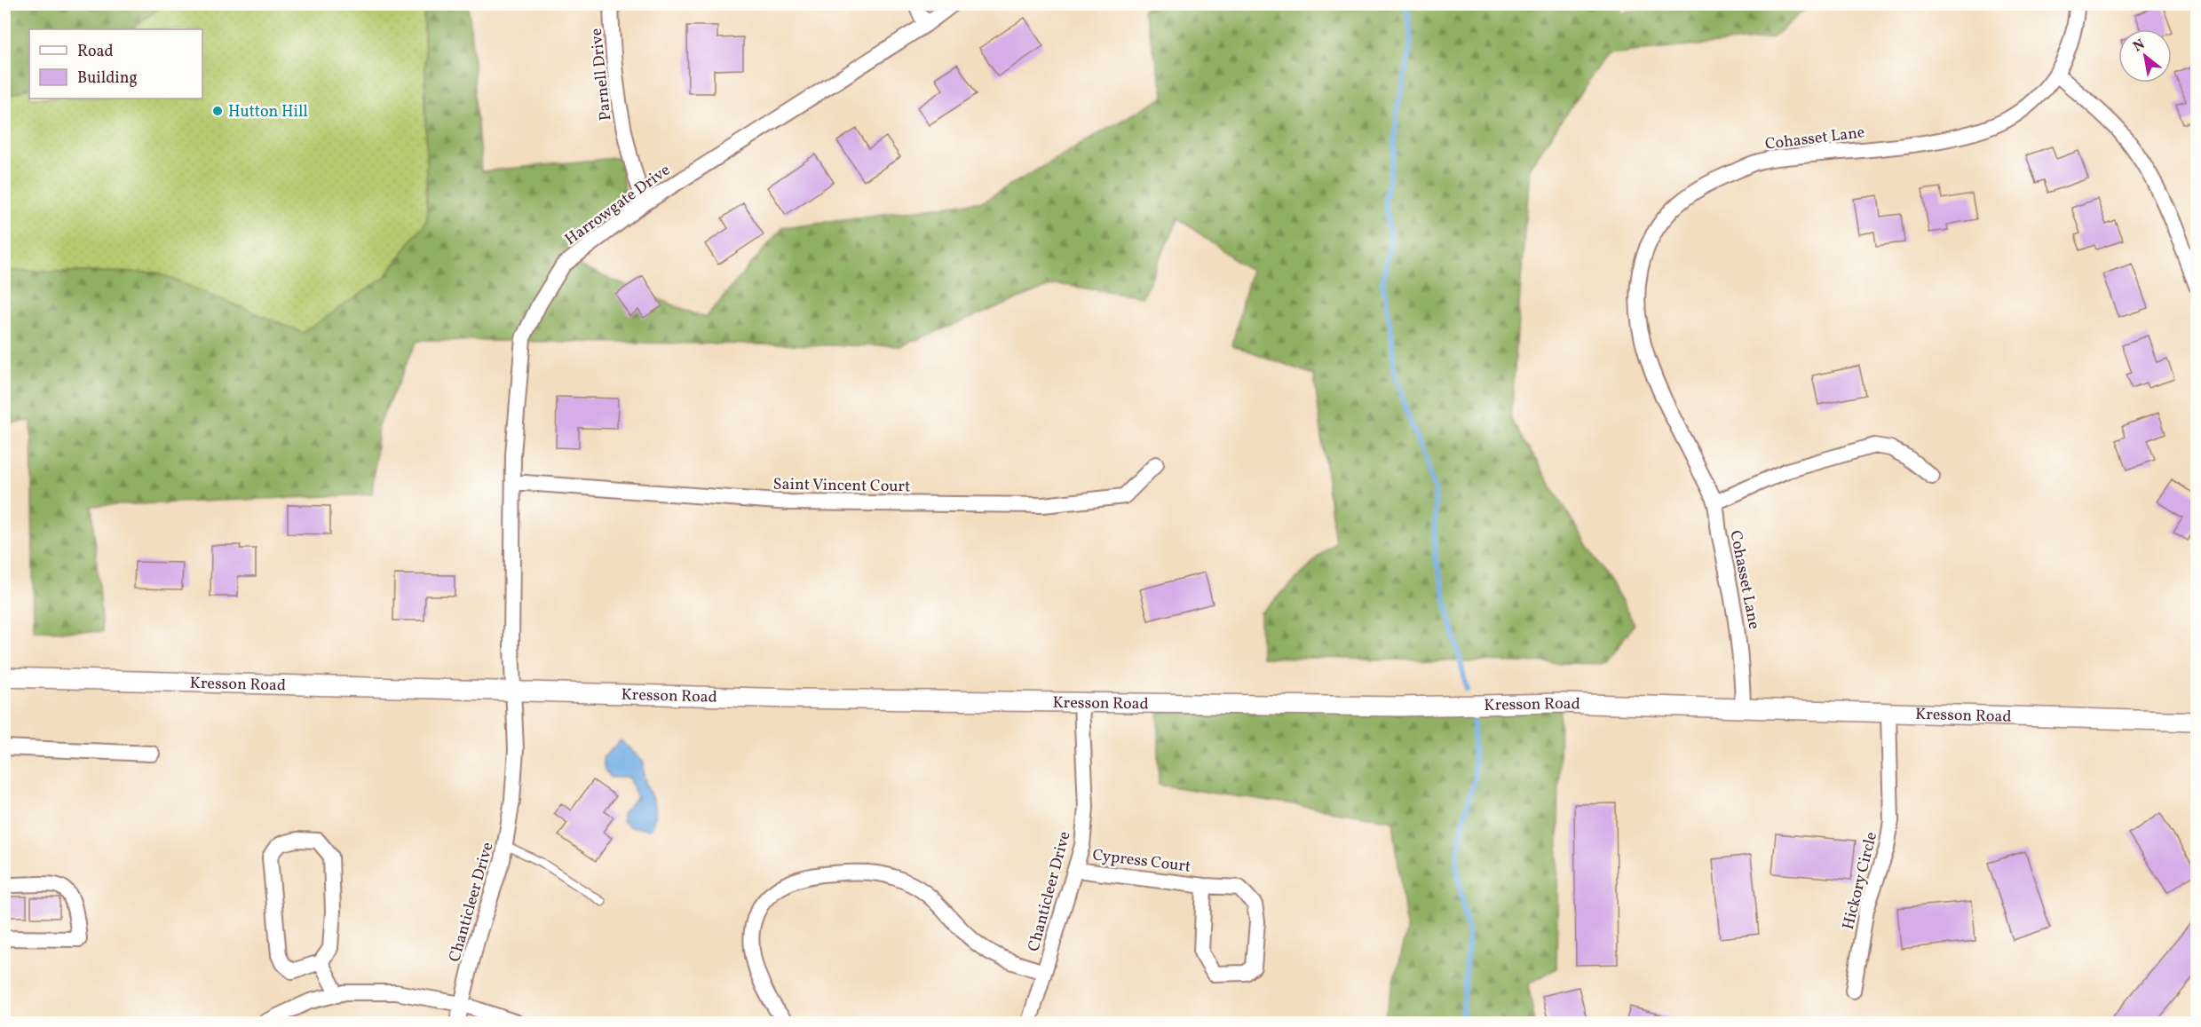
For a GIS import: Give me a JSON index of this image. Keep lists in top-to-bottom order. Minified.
{"streets":{"street":["Parnell Drive","Cohasset Lane","Harrowgate Drive","Saint Vincent Court","Kresson Road","Cypress Court","Hickory Circle","Chanticleer Drive"]},"crossings":[["Parnell Drive","Harrowgate Drive"],["Cohasset Lane","Kresson Road"],["Harrowgate Drive","Saint Vincent Court"],["Harrowgate Drive","Kresson Road"],["Harrowgate Drive","Chanticleer Drive"],["Kresson Road","Hickory Circle"],["Kresson Road","Chanticleer Drive"],["Cypress Court","Chanticleer Drive"]],"places":["Hutton Hill"],"legend":["Road","Building"],"north":"top left"}
